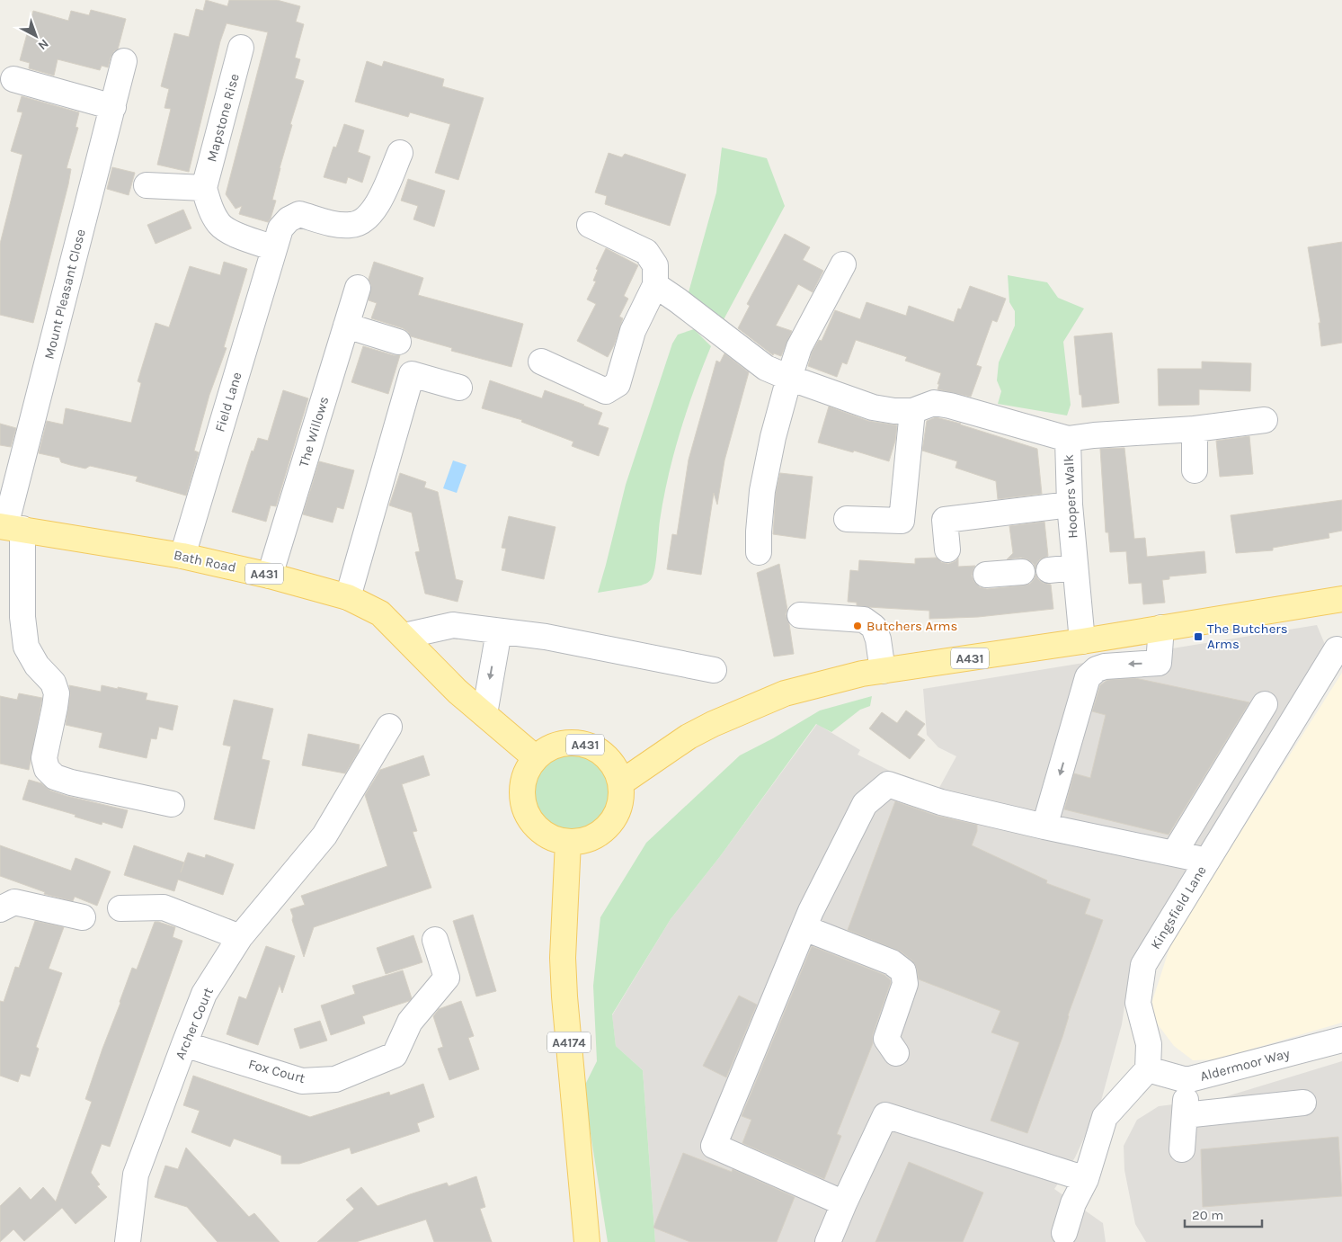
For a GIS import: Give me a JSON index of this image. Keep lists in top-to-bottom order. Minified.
{"streets":{"main road":["Bath Road","A431","A4174"],"street":["Mapstone Rise","Mount Pleasant Close","Field Lane","The Willows","Hoopers Walk","Kingsfield Lane","Archer Court","Aldermoor Way","Fox Court"]},"crossings":[["Mount Pleasant Close","Bath Road"],["Field Lane","Bath Road"],["The Willows","Bath Road"],["Hoopers Walk","A431"],["Bath Road","A431"],["Bath Road","A4174"],["A431","A4174"],["Kingsfield Lane","Aldermoor Way"],["Archer Court","Fox Court"]],"places":{"other":["Butchers Arms"],"transit":["The Butchers Arms"]},"scale_bar":"20 m","north":"bottom right"}
